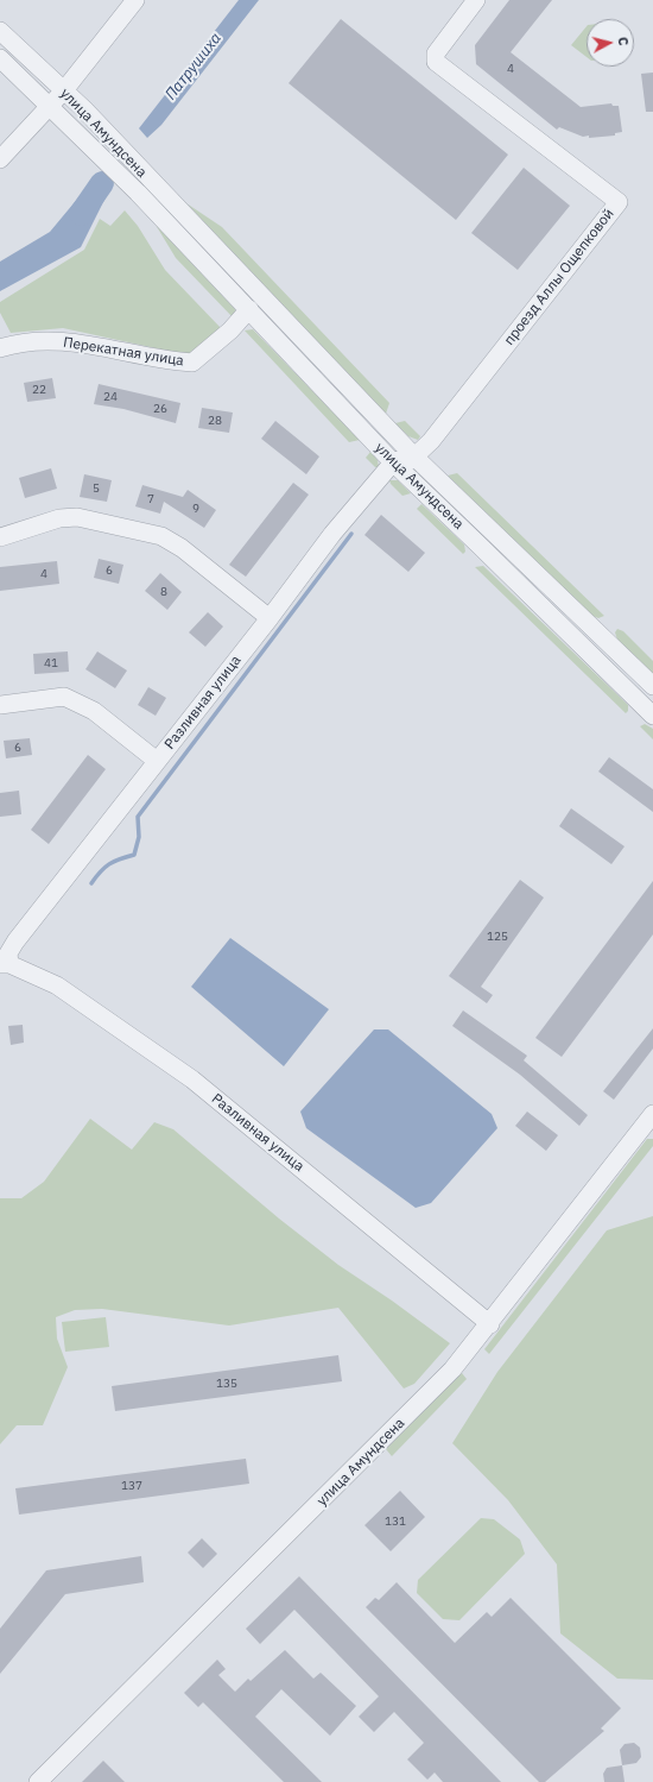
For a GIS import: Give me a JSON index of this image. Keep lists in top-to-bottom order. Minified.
{"streets":{"street":["улица Амундсена","проезд Аллы Ощепковой","Перекатная улица","Разливная улица"]},"crossings":[["улица Амундсена","проезд Аллы Ощепковой"],["улица Амундсена","Перекатная улица"],["улица Амундсена","Разливная улица"]],"water":["Патрушиха"],"house_numbers":["4","22","24","26","28","5","7","9","6","4","8","41","6","125","135","137","131"],"north":"right"}
